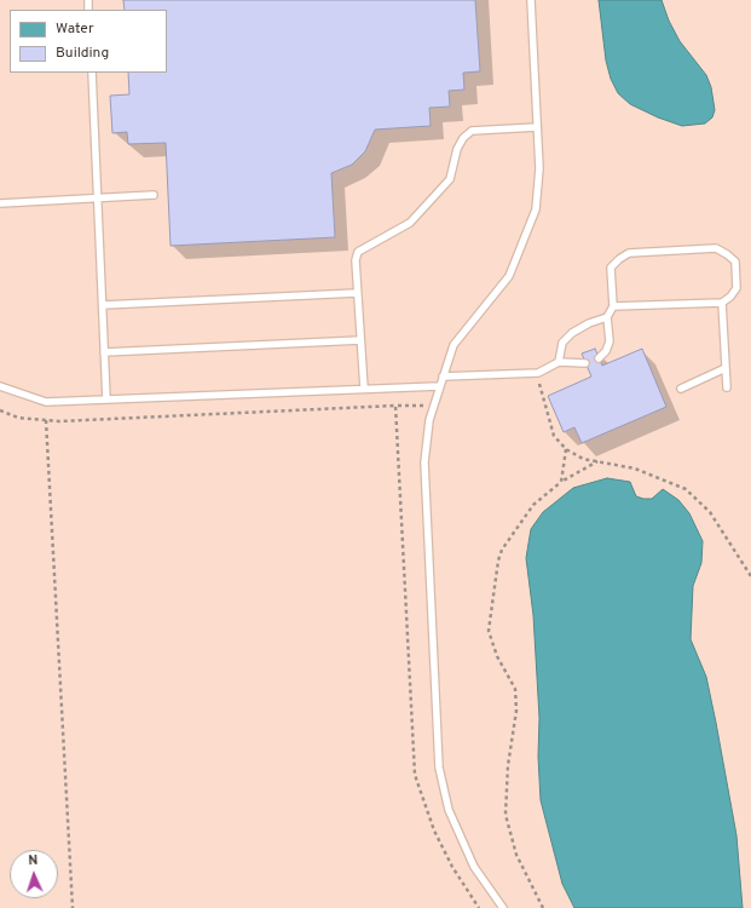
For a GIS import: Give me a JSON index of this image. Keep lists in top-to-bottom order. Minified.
{"legend":["Water","Building"],"north":"top"}
